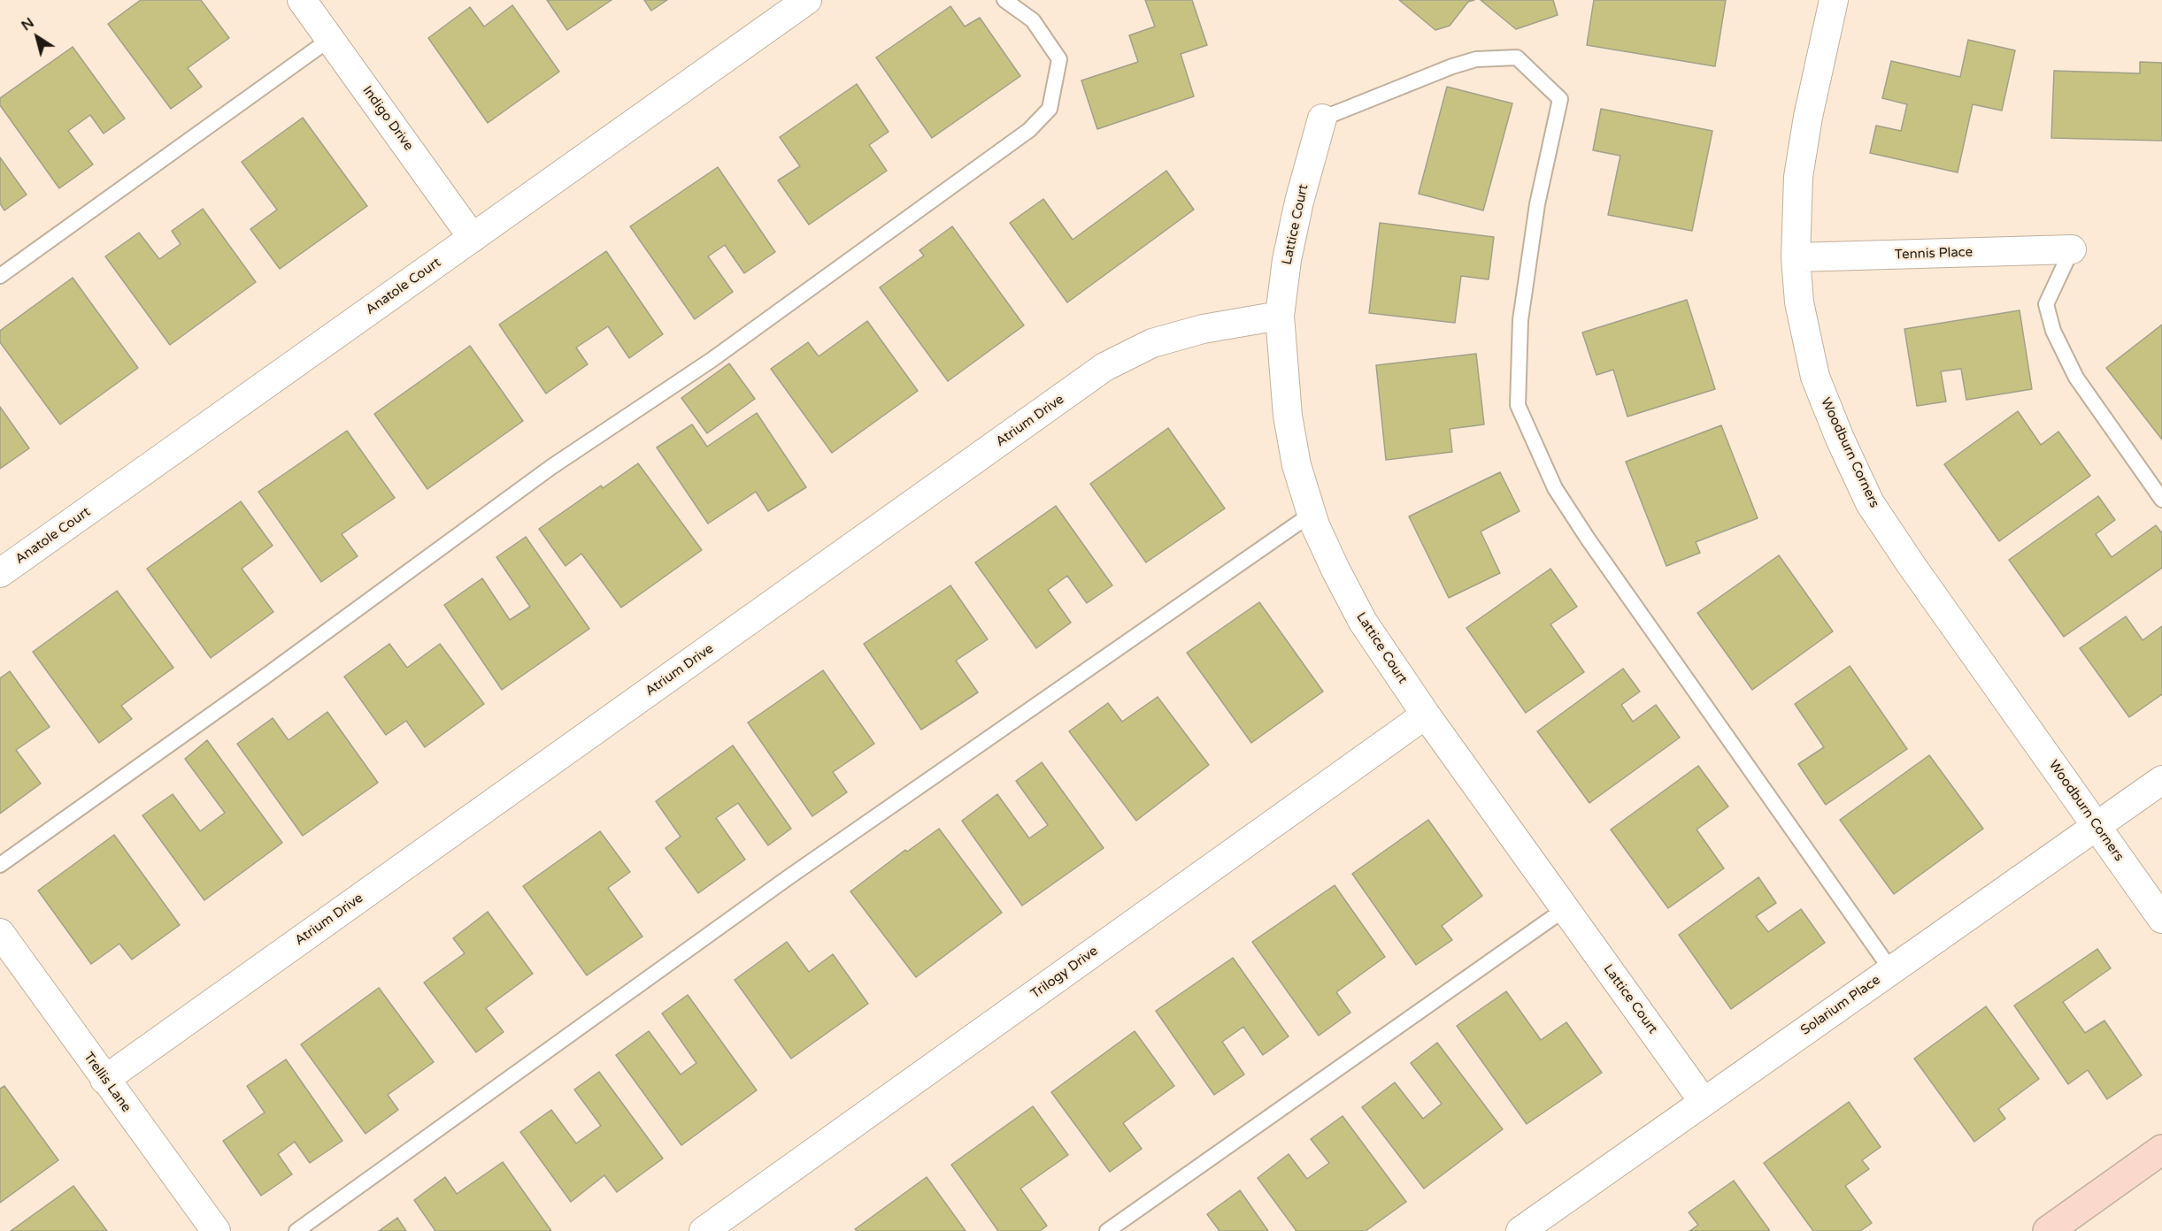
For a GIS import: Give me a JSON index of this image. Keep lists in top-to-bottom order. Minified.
{"streets":{"street":["Indigo Drive","Lattice Court","Tennis Place","Anatole Court","Atrium Drive","Woodburn Corners","Trilogy Drive","Solarium Place","Trellis Lane"]},"crossings":[["Indigo Drive","Anatole Court"],["Lattice Court","Atrium Drive"],["Lattice Court","Trilogy Drive"],["Lattice Court","Solarium Place"],["Tennis Place","Woodburn Corners"],["Atrium Drive","Trellis Lane"],["Woodburn Corners","Solarium Place"]],"north":"top left"}
